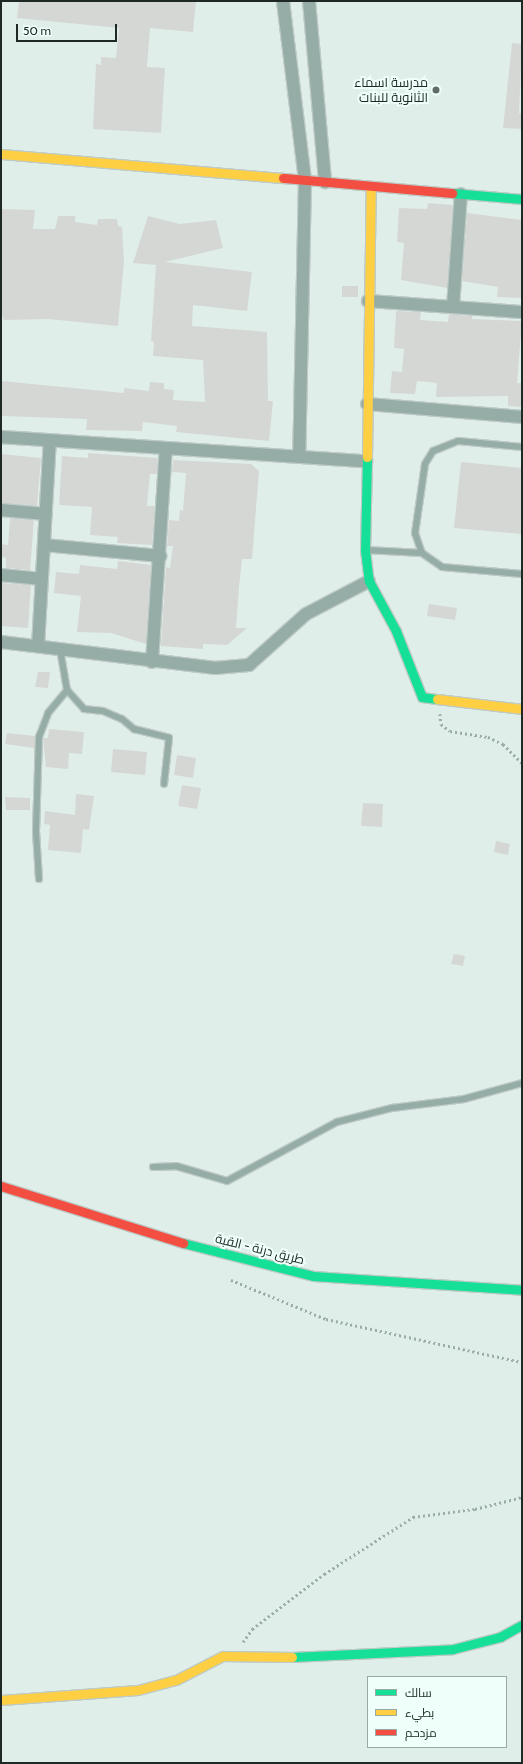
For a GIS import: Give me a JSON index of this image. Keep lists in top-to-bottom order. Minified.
{"streets":{"street":["طريق درنة - القبة"]},"places":["مدرسة اسماء الثانوية للبنات"],"legend":["سالك","بطيء","مزدحم"],"scale_bar":"50 m"}
